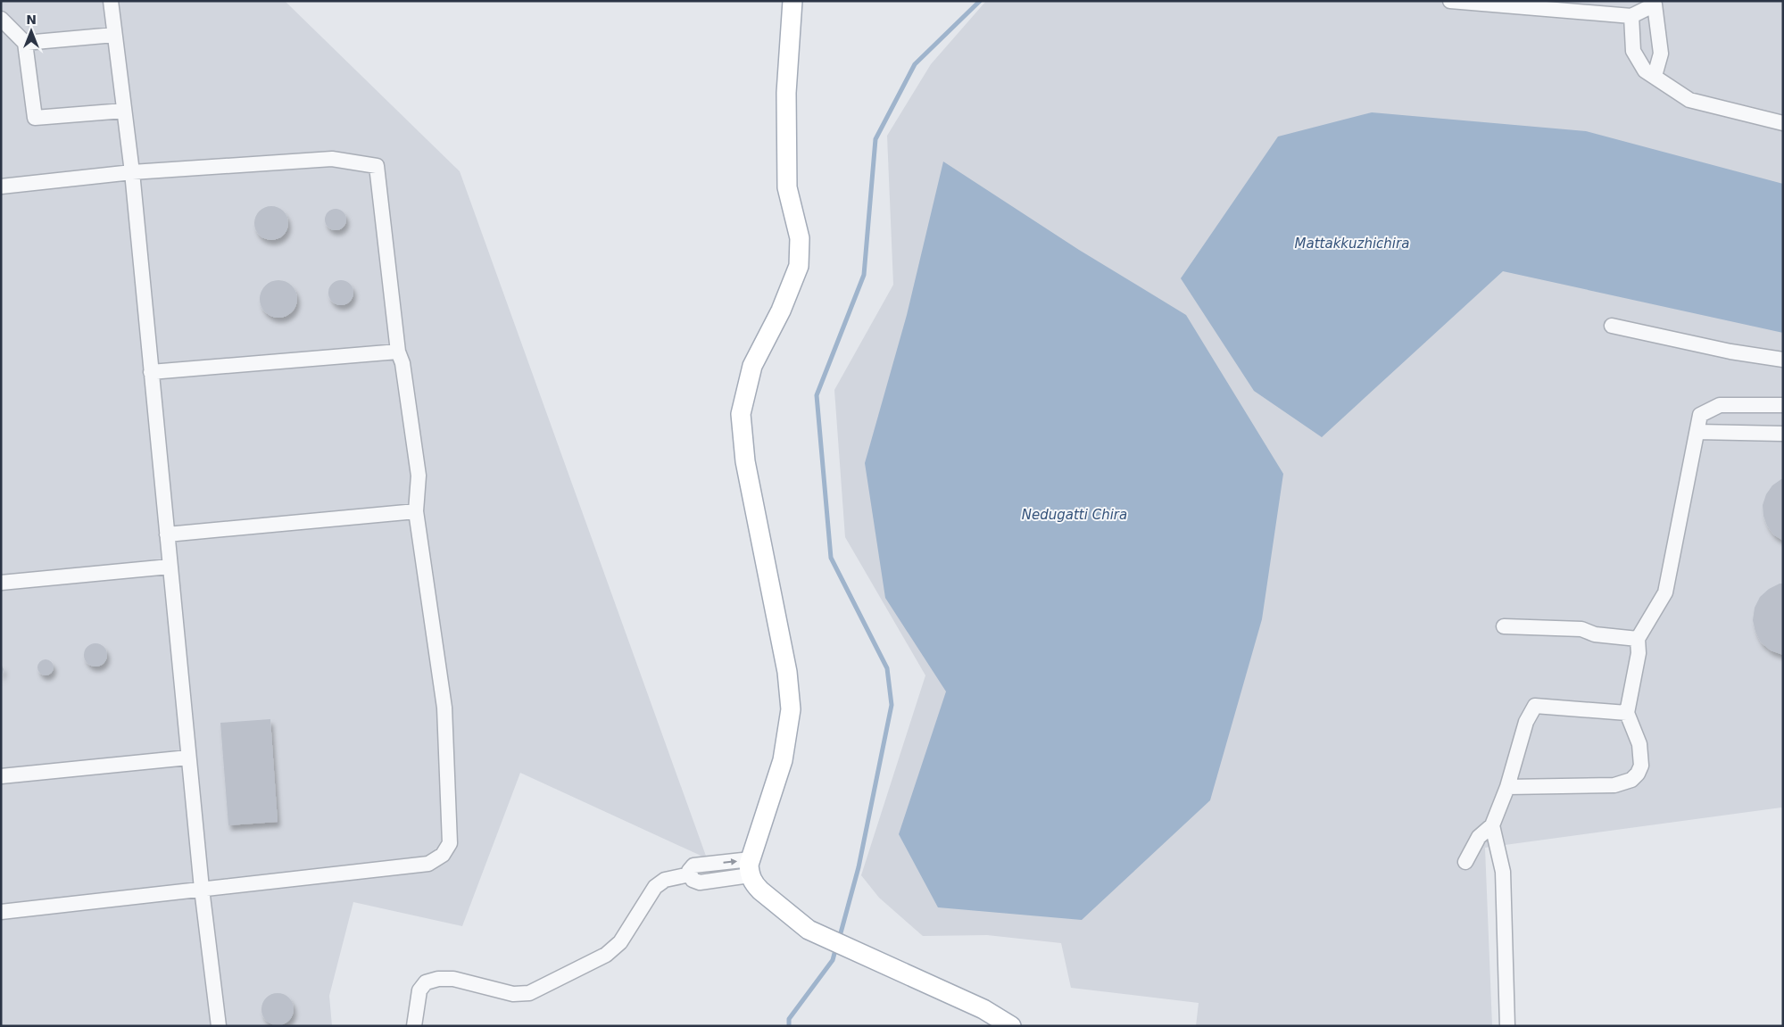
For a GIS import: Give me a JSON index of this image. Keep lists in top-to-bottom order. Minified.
{"water":["Mattakkuzhichira","Nedugatti Chira"],"north":"top"}
